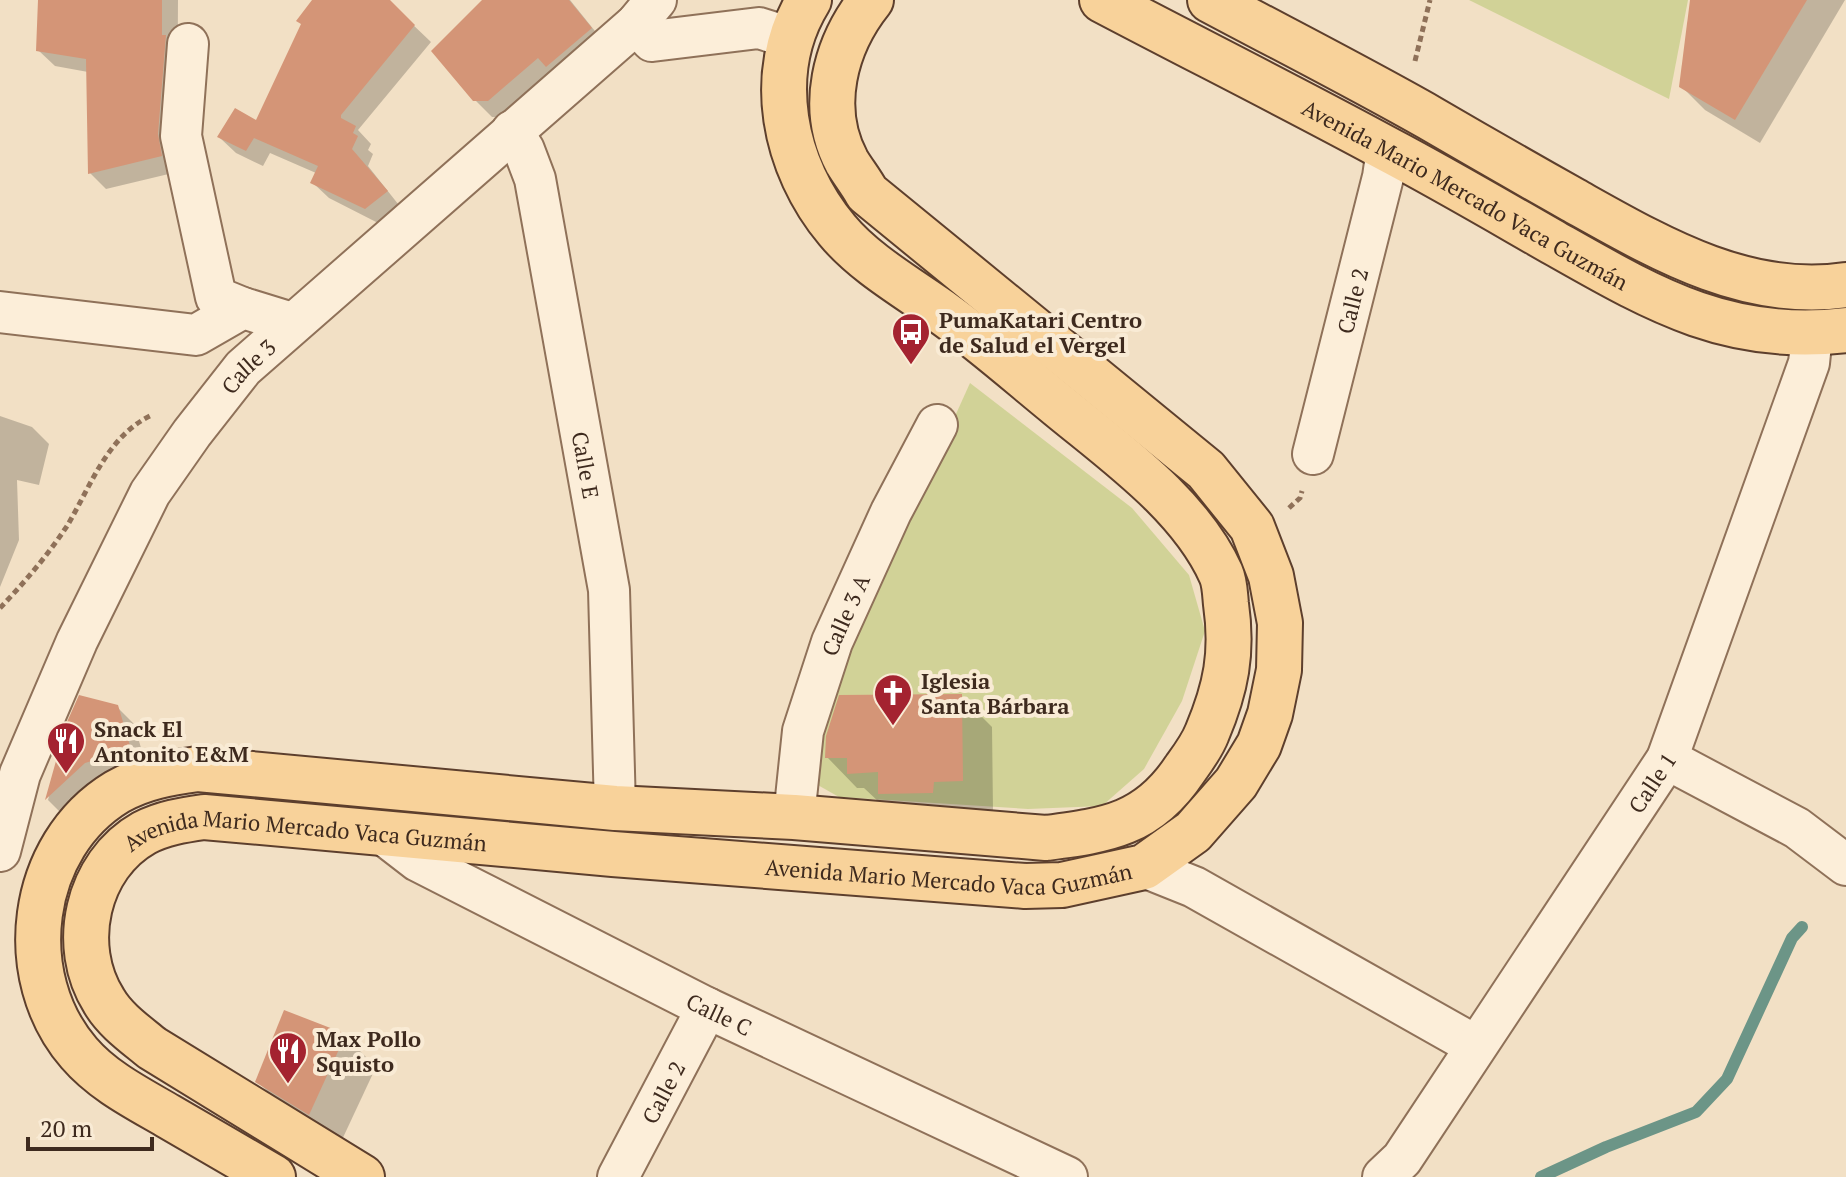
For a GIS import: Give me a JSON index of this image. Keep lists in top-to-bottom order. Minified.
{"streets":{"main road":["Avenida Mario Mercado Vaca Guzmán"],"street":["Calle 2","Calle 3","Calle E","Calle 3 A","Calle 1","Calle C"]},"crossings":[["Avenida Mario Mercado Vaca Guzmán","Calle 2"],["Avenida Mario Mercado Vaca Guzmán","Calle E"],["Avenida Mario Mercado Vaca Guzmán","Calle 3 A"],["Avenida Mario Mercado Vaca Guzmán","Calle 1"],["Avenida Mario Mercado Vaca Guzmán","Calle C"],["Calle 2","Calle C"],["Calle 3","Calle E"]],"places":{"bus stop":["PumaKatari Centro de Salud el Vergel"],"church":["Iglesia Santa Bárbara"],"restaurant":["Snack El Antonito E&M","Max Pollo Squisto"]},"scale_bar":"20 m"}
